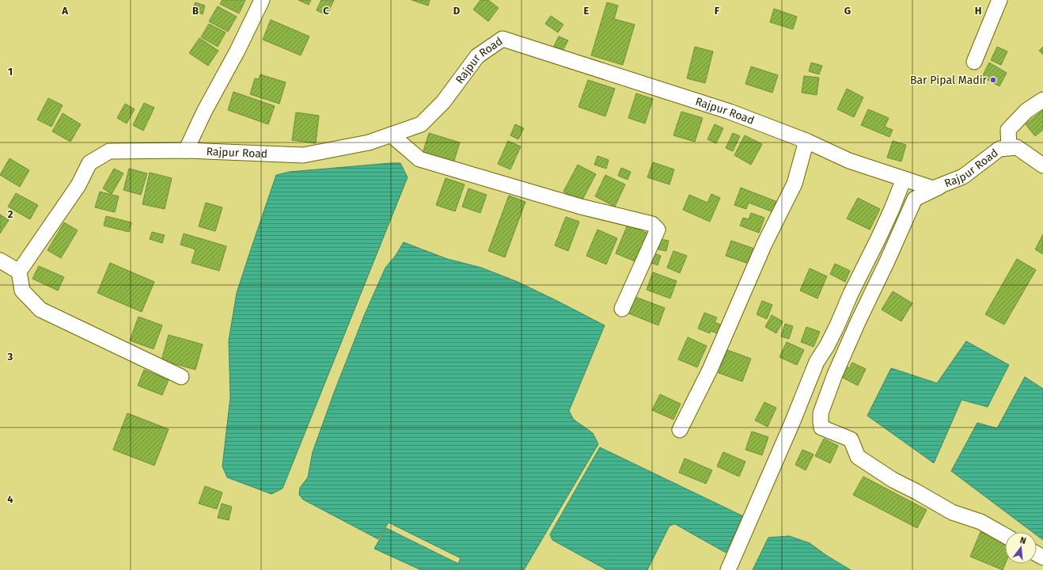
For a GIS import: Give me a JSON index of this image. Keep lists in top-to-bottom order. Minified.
{"streets":{"street":["Rajpur Road"]},"places":["Bar Pipal Madir"],"north":"top","grid":{"columns":["A","B","C","D","E","F","G","H"],"rows":["1","2","3","4"]}}
